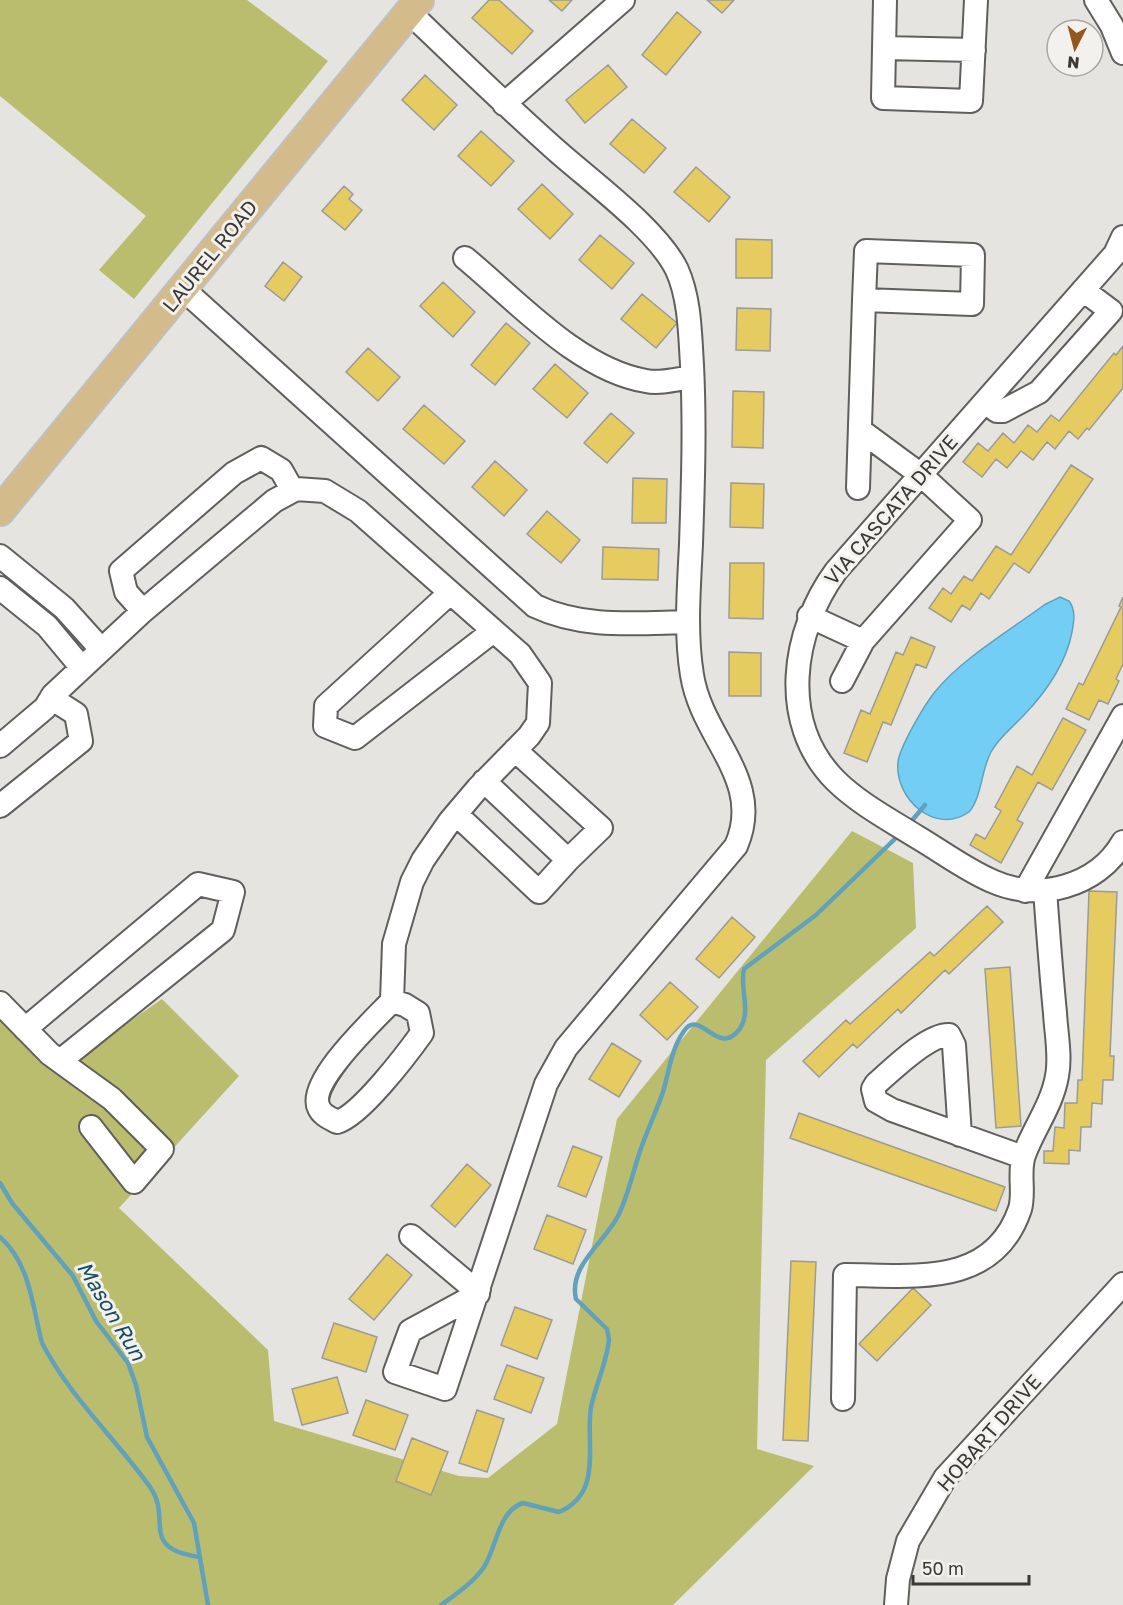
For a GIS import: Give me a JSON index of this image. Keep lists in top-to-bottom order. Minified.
{"streets":{"main road":["LAUREL ROAD"],"street":["VIA CASCATA DRIVE","HOBART DRIVE"]},"water":["Mason Run"],"scale_bar":"50 m","north":"bottom"}
